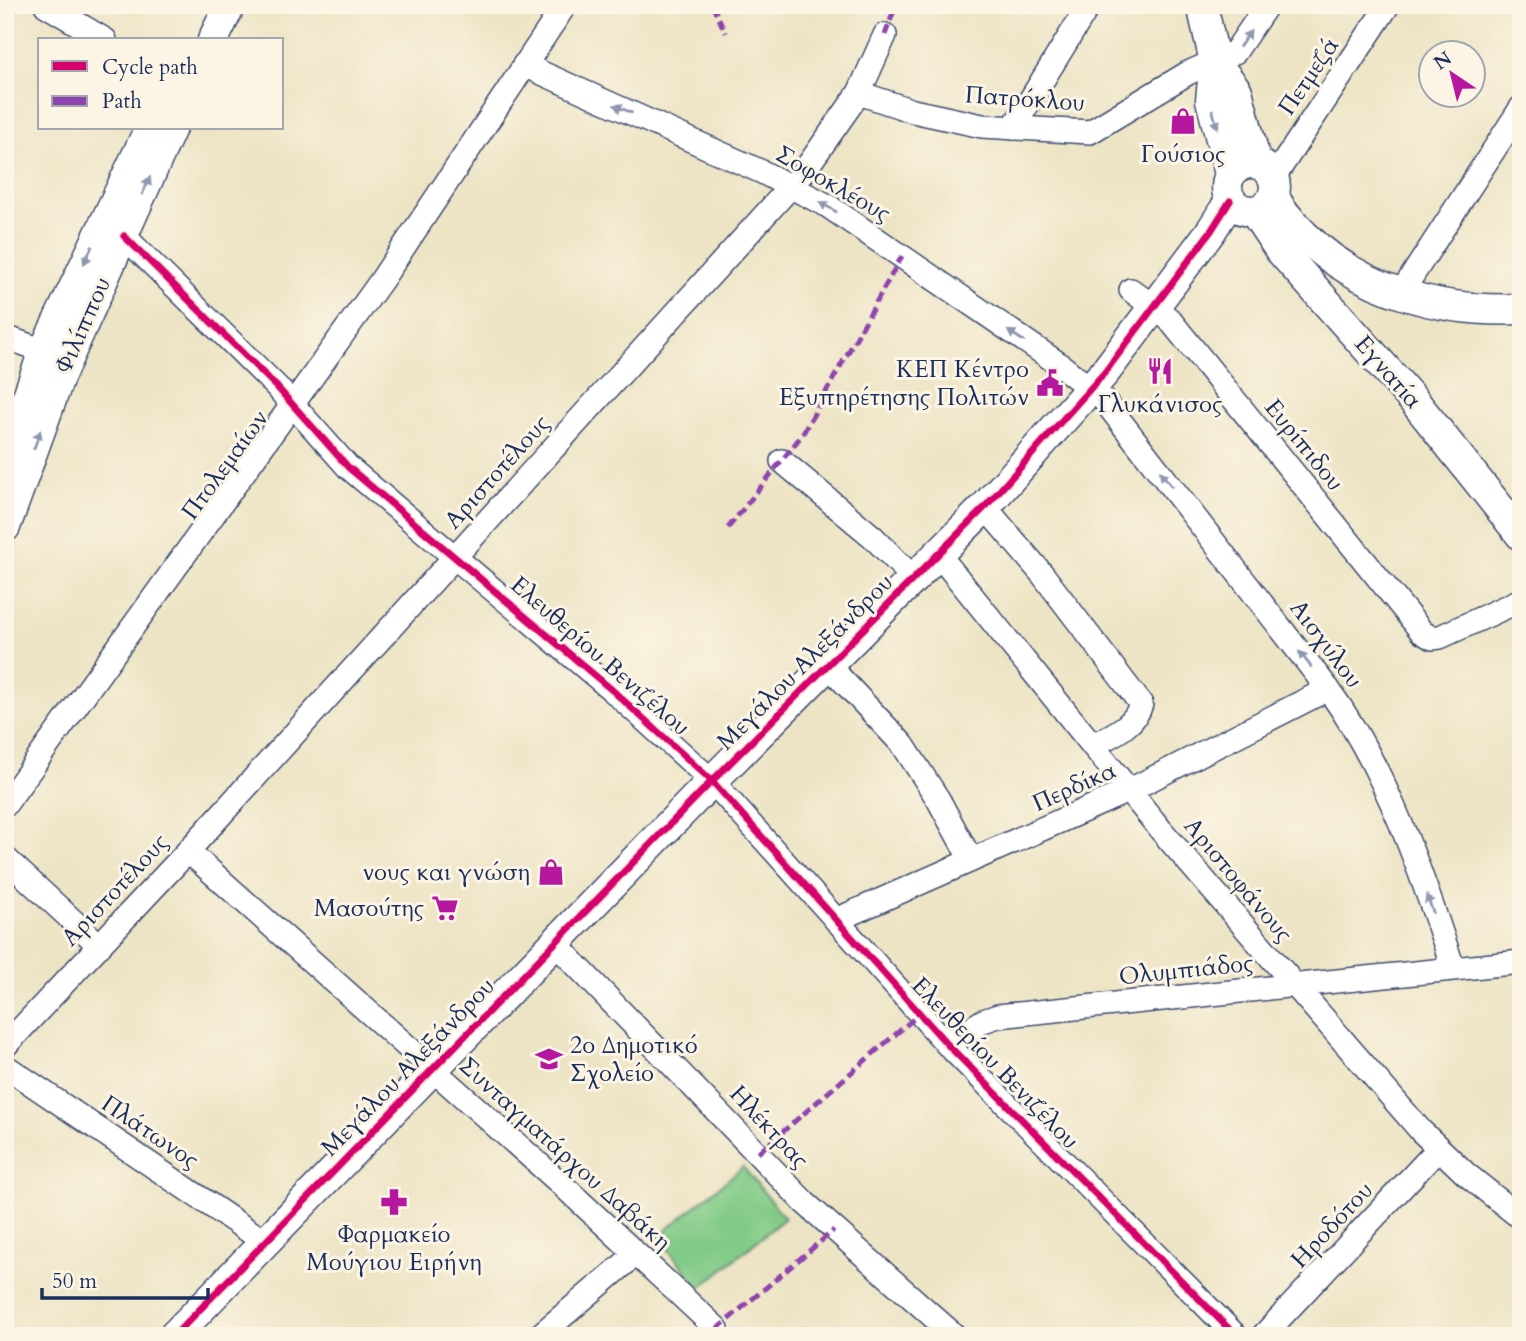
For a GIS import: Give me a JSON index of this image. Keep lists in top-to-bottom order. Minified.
{"streets":{"street":["Πετμεζά","Πατρόκλου","Σοφοκλέους","Φιλίππου","Εγνατία","Ευρίπιδου","Πτολεμαίων","Αριστοτέλους","Αισχύλου","Ελευθερίου Βενιζέλου","Μεγάλου Αλεξάνδρου","Περδίκα","Αριστοφάνους","Ολυμπιάδος","Ηλέκτρας","Πλάτωνος","Συνταγματάρχου Δαβάκη","Ηροδότου"]},"crossings":[["Πετμεζά","Εγνατία"],["Πετμεζά","Μεγάλου Αλεξάνδρου"],["Πατρόκλου","Εγνατία"],["Πατρόκλου","Αριστοτέλους"],["Σοφοκλέους","Πτολεμαίων"],["Σοφοκλέους","Αριστοτέλους"],["Σοφοκλέους","Αισχύλου"],["Σοφοκλέους","Μεγάλου Αλεξάνδρου"],["Φιλίππου","Ελευθερίου Βενιζέλου"],["Εγνατία","Μεγάλου Αλεξάνδρου"],["Ευρίπιδου","Μεγάλου Αλεξάνδρου"],["Πτολεμαίων","Ελευθερίου Βενιζέλου"],["Αριστοτέλους","Ελευθερίου Βενιζέλου"],["Αριστοτέλους","Συνταγματάρχου Δαβάκη"],["Αισχύλου","Μεγάλου Αλεξάνδρου"],["Αισχύλου","Περδίκα"],["Αισχύλου","Ολυμπιάδος"],["Ελευθερίου Βενιζέλου","Μεγάλου Αλεξάνδρου"],["Ελευθερίου Βενιζέλου","Περδίκα"],["Ελευθερίου Βενιζέλου","Ολυμπιάδος"],["Μεγάλου Αλεξάνδρου","Αριστοφάνους"],["Μεγάλου Αλεξάνδρου","Ηλέκτρας"],["Μεγάλου Αλεξάνδρου","Πλάτωνος"],["Μεγάλου Αλεξάνδρου","Συνταγματάρχου Δαβάκη"],["Περδίκα","Αριστοφάνους"],["Αριστοφάνους","Ολυμπιάδος"],["Αριστοφάνους","Ηροδότου"]],"one_way":["Σοφοκλέους","Αισχύλου"],"places":{"shop":["Γούσιος","νους και γνώση"],"restaurant":["Γλυκάνισος"],"public building":["ΚΕΠ Κέντρο Εξυπηρέτησης Πολιτών"],"supermarket":["Μασούτης"],"school or university":["2ο Δημοτικό Σχολείο"],"pharmacy":["Φαρμακείο Μούγιου Ειρήνη"]},"legend":["Cycle path","Path"],"scale_bar":"50 m","north":"top left"}
